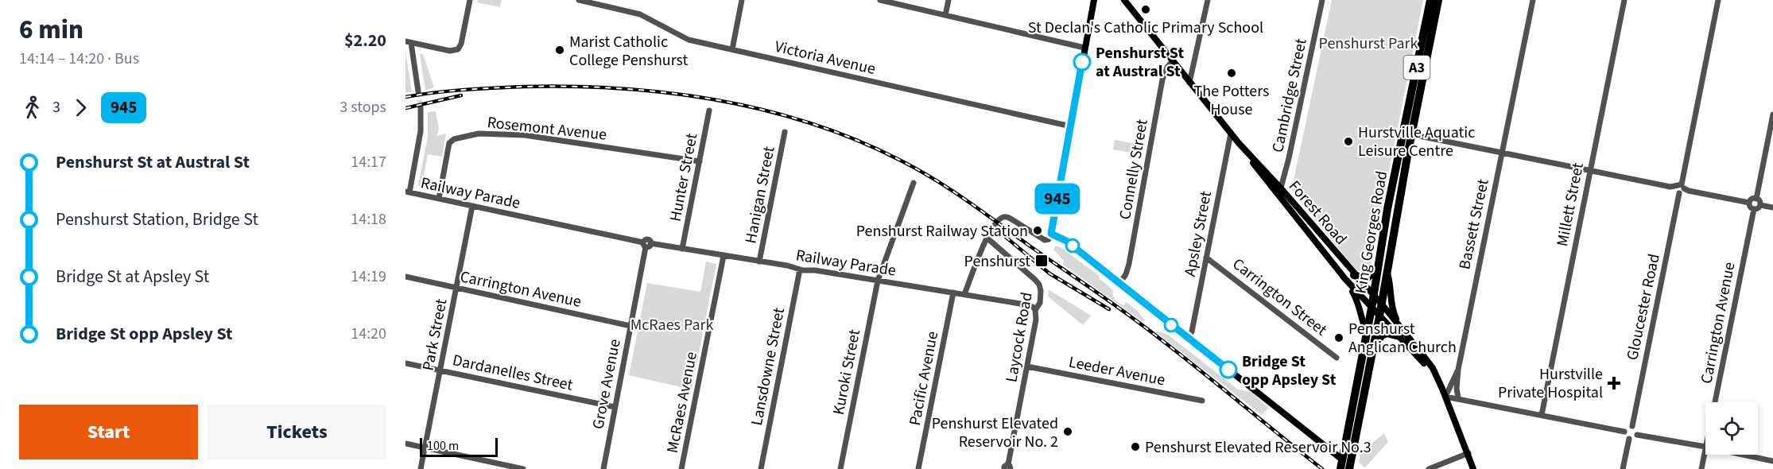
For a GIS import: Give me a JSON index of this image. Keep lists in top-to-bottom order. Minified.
{"streets":{"highway":["A3","King Georges Road"],"main road":["Forest Road"],"street":["Victoria Avenue","Cambridge Street","Rosemont Avenue","Connelly Street","Hunter Street","Railway Parade","Hanigan Street","Millett Street","Bassett Street","Apsley Street","Carrington Avenue","Carrington Street","Gloucester Road","Park Street","Laycock Road","Lansdowne Street","Leeder Avenue","Dardanelles Street","Kuroki Street","Pacific Avenue","Grove Avenue","McRaes Avenue"]},"crossings":[["Cambridge Street","Forest Road"],["Rosemont Avenue","Hunter Street"],["Rosemont Avenue","Railway Parade"],["Connelly Street","Forest Road"],["Hunter Street","Railway Parade"],["Railway Parade","Hanigan Street"],["Railway Parade","Park Street"],["Railway Parade","Laycock Road"],["Railway Parade","Lansdowne Street"],["Railway Parade","Kuroki Street"],["Railway Parade","Pacific Avenue"],["Railway Parade","Grove Avenue"],["Railway Parade","McRaes Avenue"],["Forest Road","Bassett Street"],["Forest Road","King Georges Road"],["Forest Road","Apsley Street"],["Apsley Street","Carrington Street"],["Carrington Avenue","Park Street"],["Carrington Avenue","Grove Avenue"],["Park Street","Dardanelles Street"],["Laycock Road","Leeder Avenue"],["Dardanelles Street","Grove Avenue"]],"parks":["Penshurst Park","McRaes Park"],"places":{"other":["St Declan's Catholic Primary School","Marist Catholic College Penshurst","Penshurst St at Austral St","The Potters House","Hurstville Aquatic Leisure Centre","Penshurst Railway Station","Penshurst Anglican Church","Bridge St opp Apsley St","Penshurst Elevated Reservoir No. 2","Penshurst Elevated Reservoir No.3"],"transit":["Penshurst"],"health":["Hurstville Private Hospital"]},"lines":["bus line 945"],"scale_bar":"100 m","page":{"heading":["6 min","14:14 – 14:20 · Bus","$2.20"],"on_map":"945","legs":["3","945","3 stops"],"list":[{"name":"Penshurst St at Austral St","value":"14:17"},{"name":"Penshurst Station, Bridge St","value":"14:18"},{"name":"Bridge St at Apsley St","value":"14:19"},{"name":"Bridge St opp Apsley St","value":"14:20"}],"buttons":["Start","Tickets"],"scale":"100 m"}}
